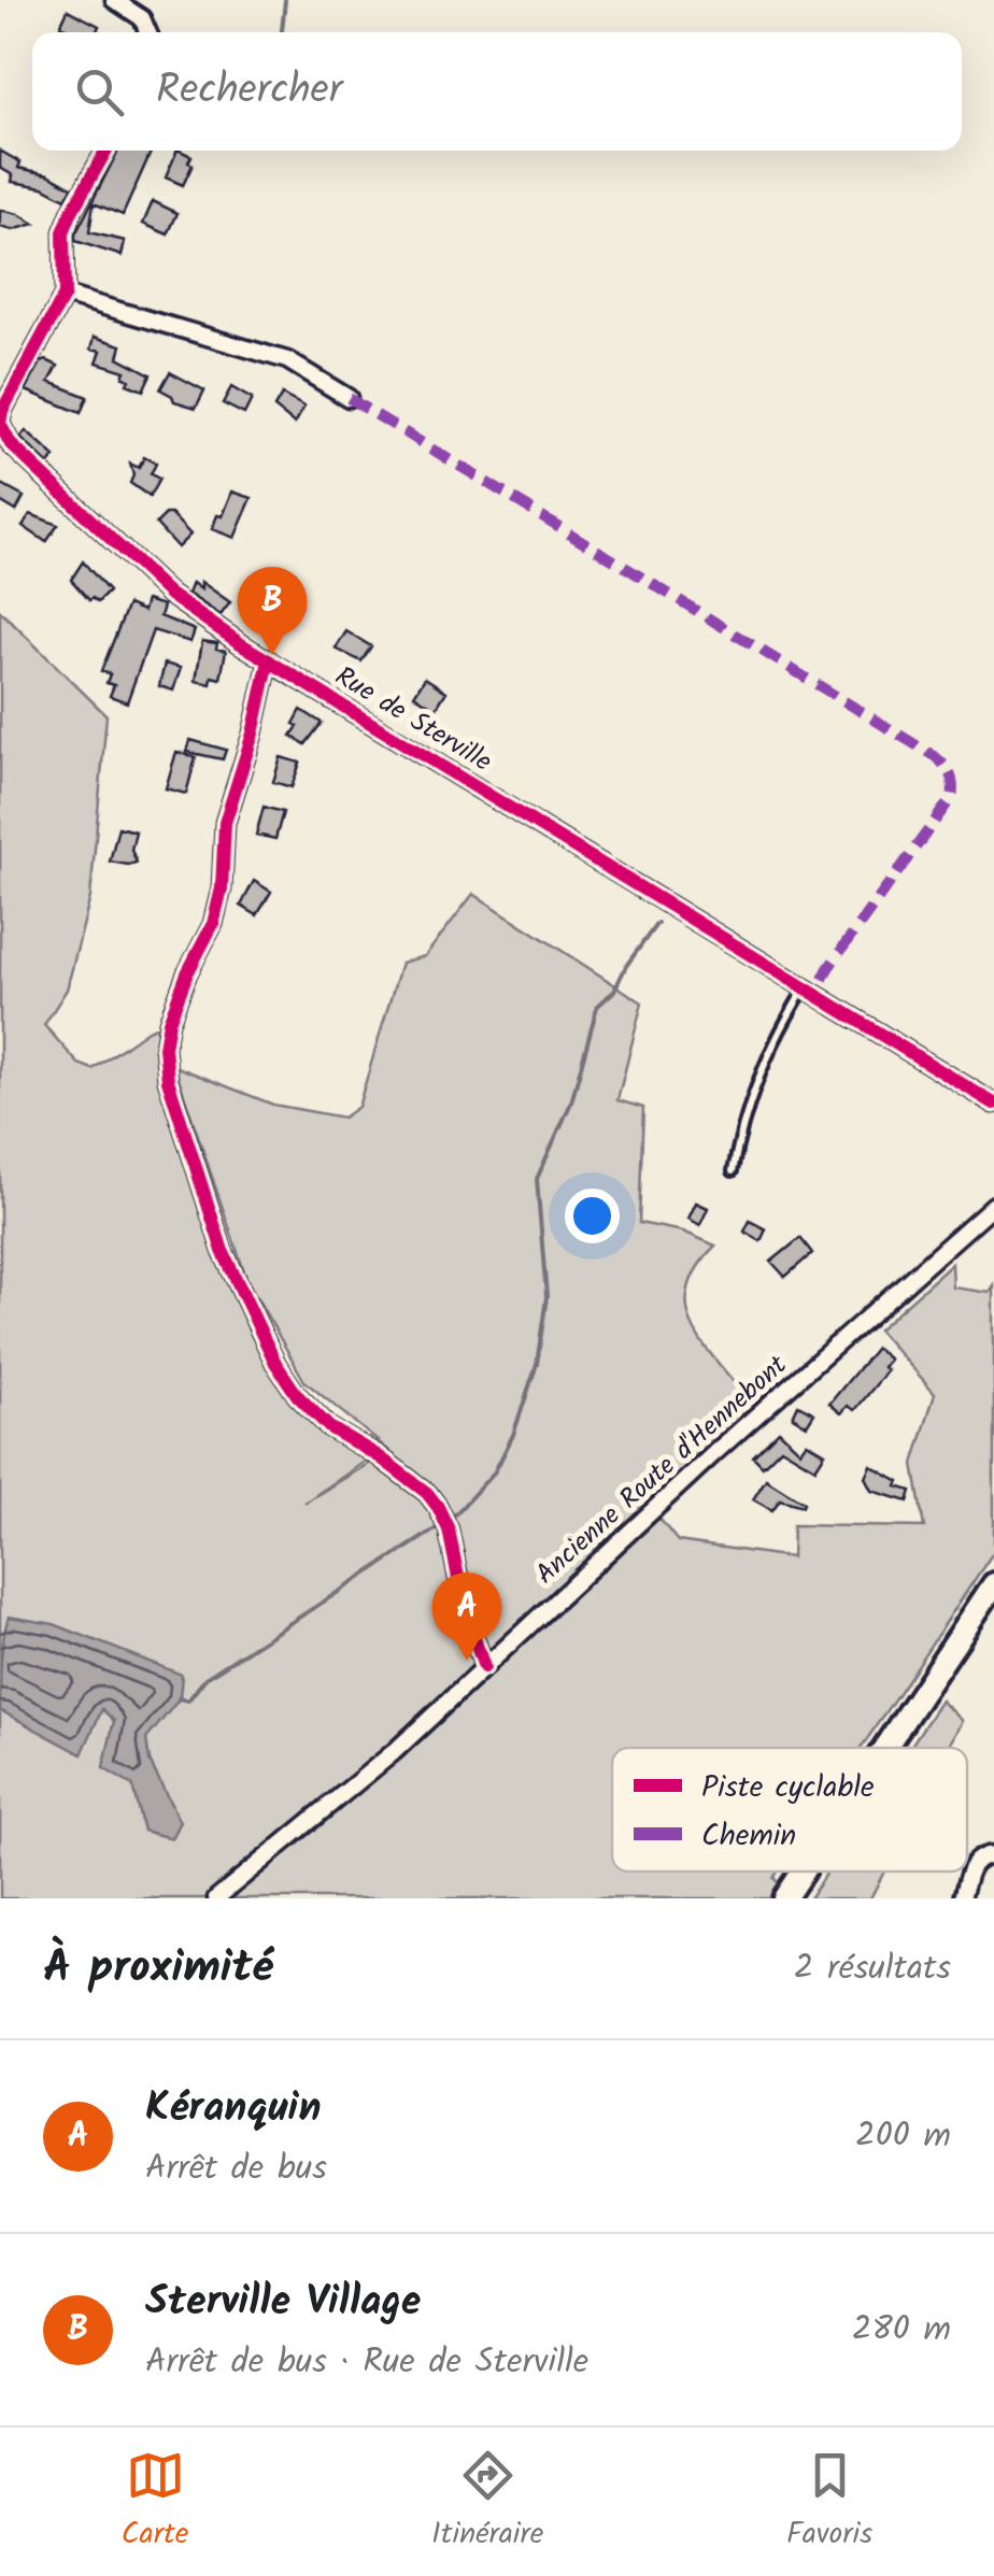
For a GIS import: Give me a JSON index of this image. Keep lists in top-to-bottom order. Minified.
{"streets":{"street":["Rue de Sterville","Ancienne Route d'Hennebont"]},"legend":["Piste cyclable","Chemin"],"page":{"search":"Rechercher","pins":["B","A"],"heading":["À proximité","2 résultats"],"list":[{"mark":"A","name":"Kéranquin","note":"Arrêt de bus","value":"200 m"},{"mark":"B","name":"Sterville Village","note":"Arrêt de bus · Rue de Sterville","value":"280 m"}],"nav":["Carte","Itinéraire","Favoris"]}}
